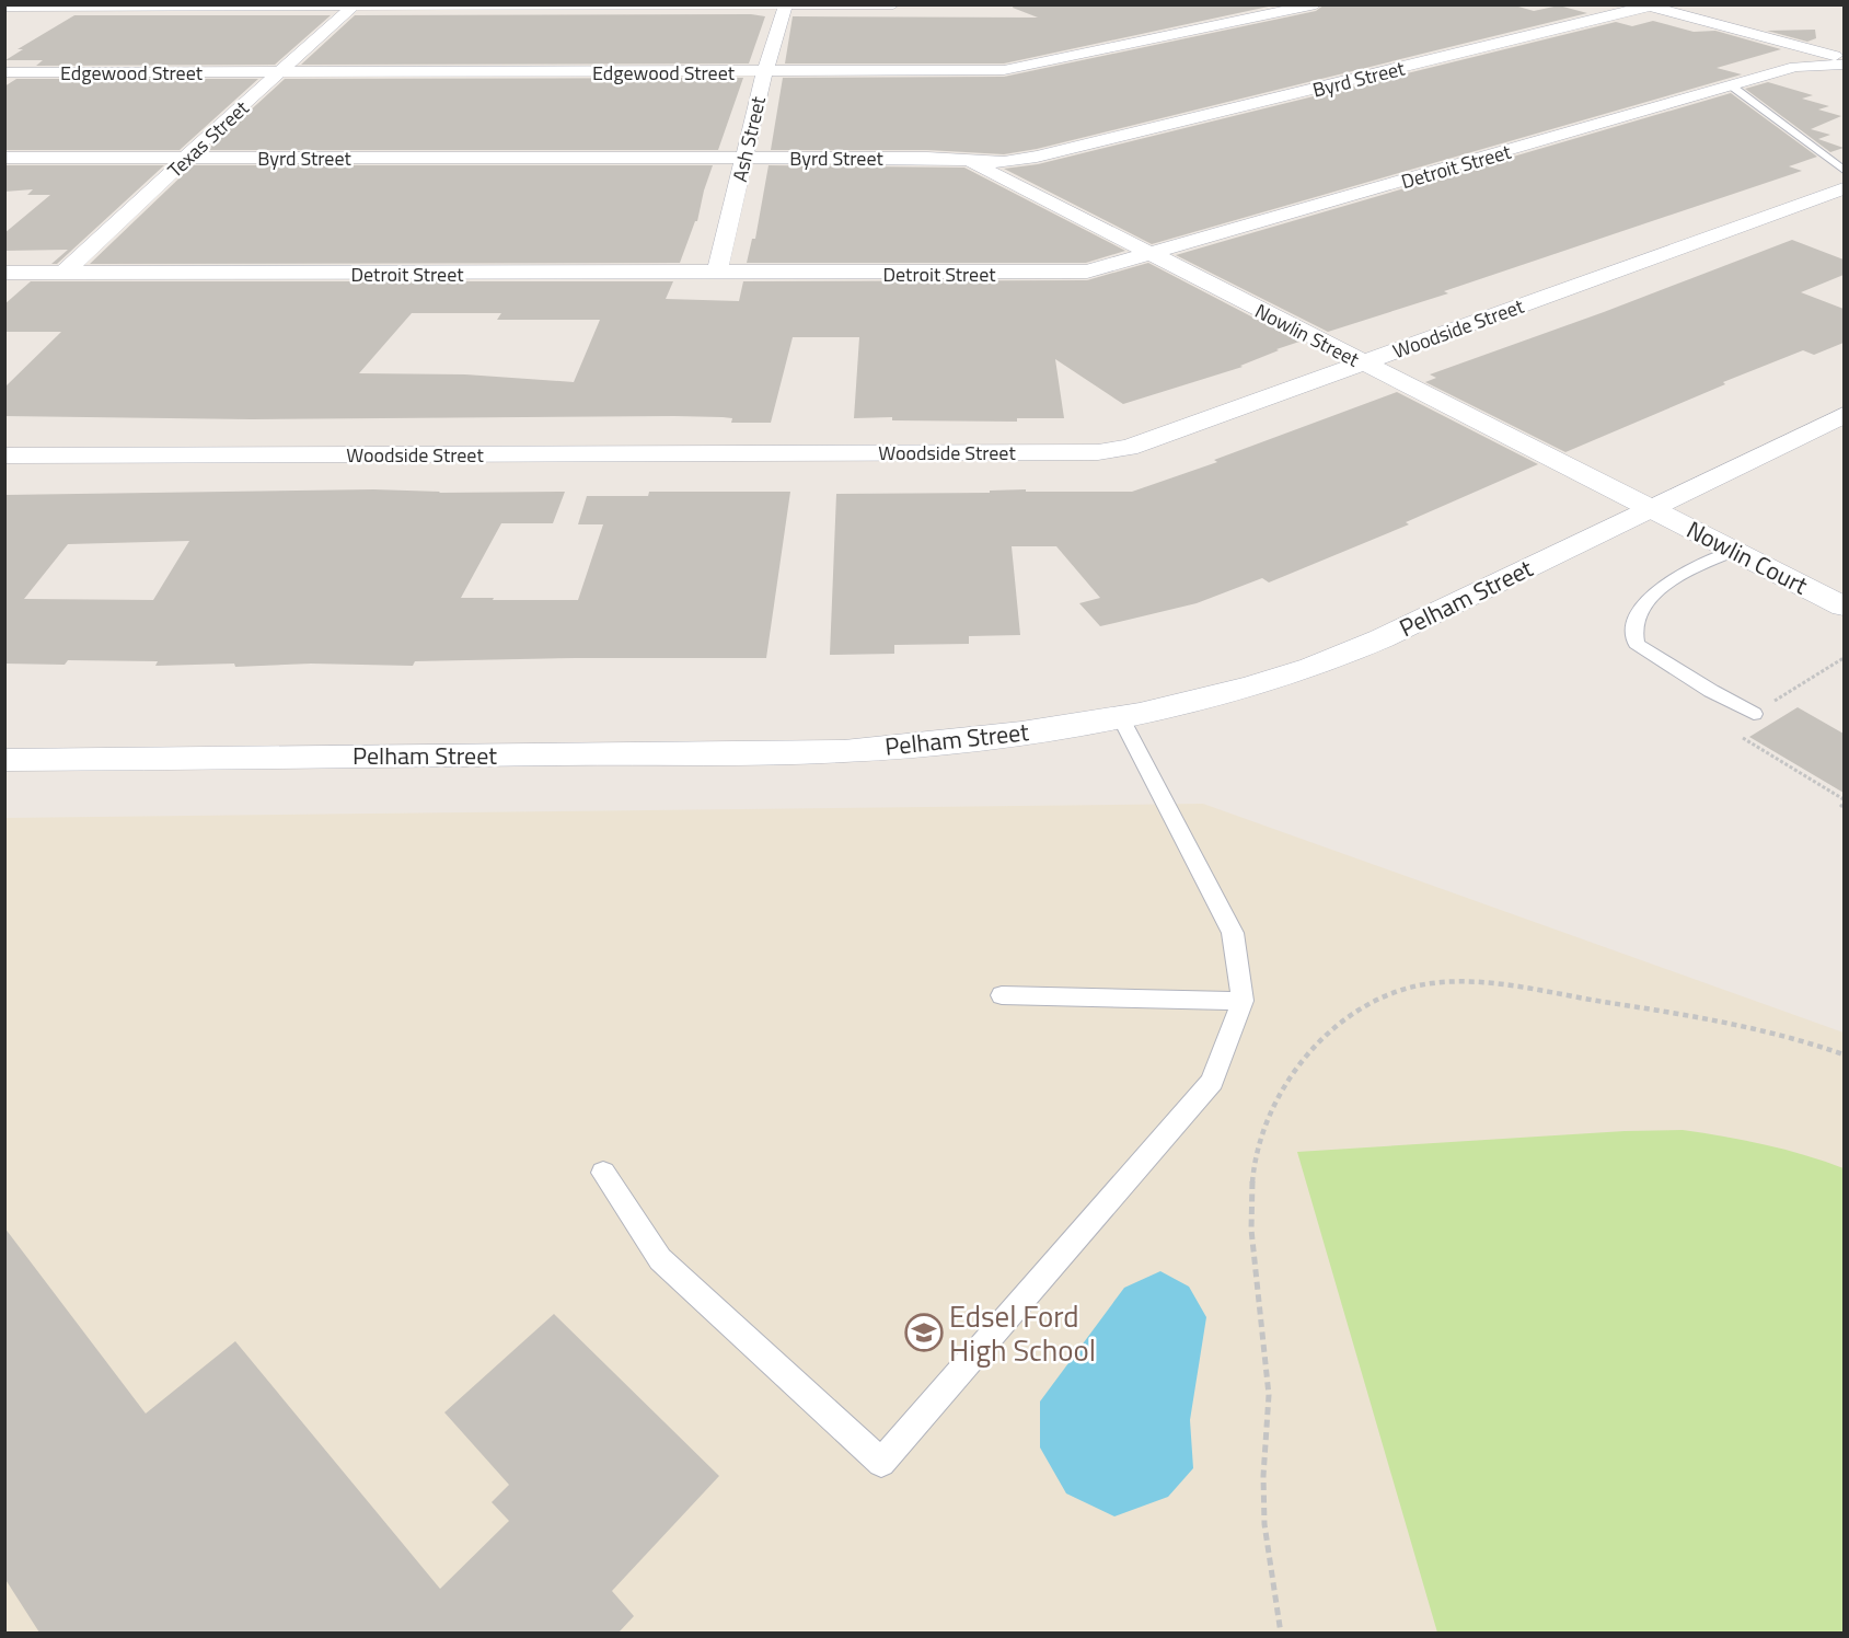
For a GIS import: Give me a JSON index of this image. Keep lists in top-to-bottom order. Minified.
{"streets":{"street":["Edgewood Street","Byrd Street","Texas Street","Ash Street","Detroit Street","Woodside Street","Nowlin Street","Nowlin Court","Pelham Street"]},"crossings":[["Edgewood Street","Texas Street"],["Edgewood Street","Ash Street"],["Byrd Street","Texas Street"],["Byrd Street","Ash Street"],["Byrd Street","Nowlin Street"],["Texas Street","Detroit Street"],["Ash Street","Detroit Street"],["Detroit Street","Nowlin Street"],["Woodside Street","Nowlin Street"],["Nowlin Street","Nowlin Court"],["Nowlin Street","Pelham Street"],["Nowlin Court","Pelham Street"]],"places":{"school or university":["Edsel Ford High School"]}}
